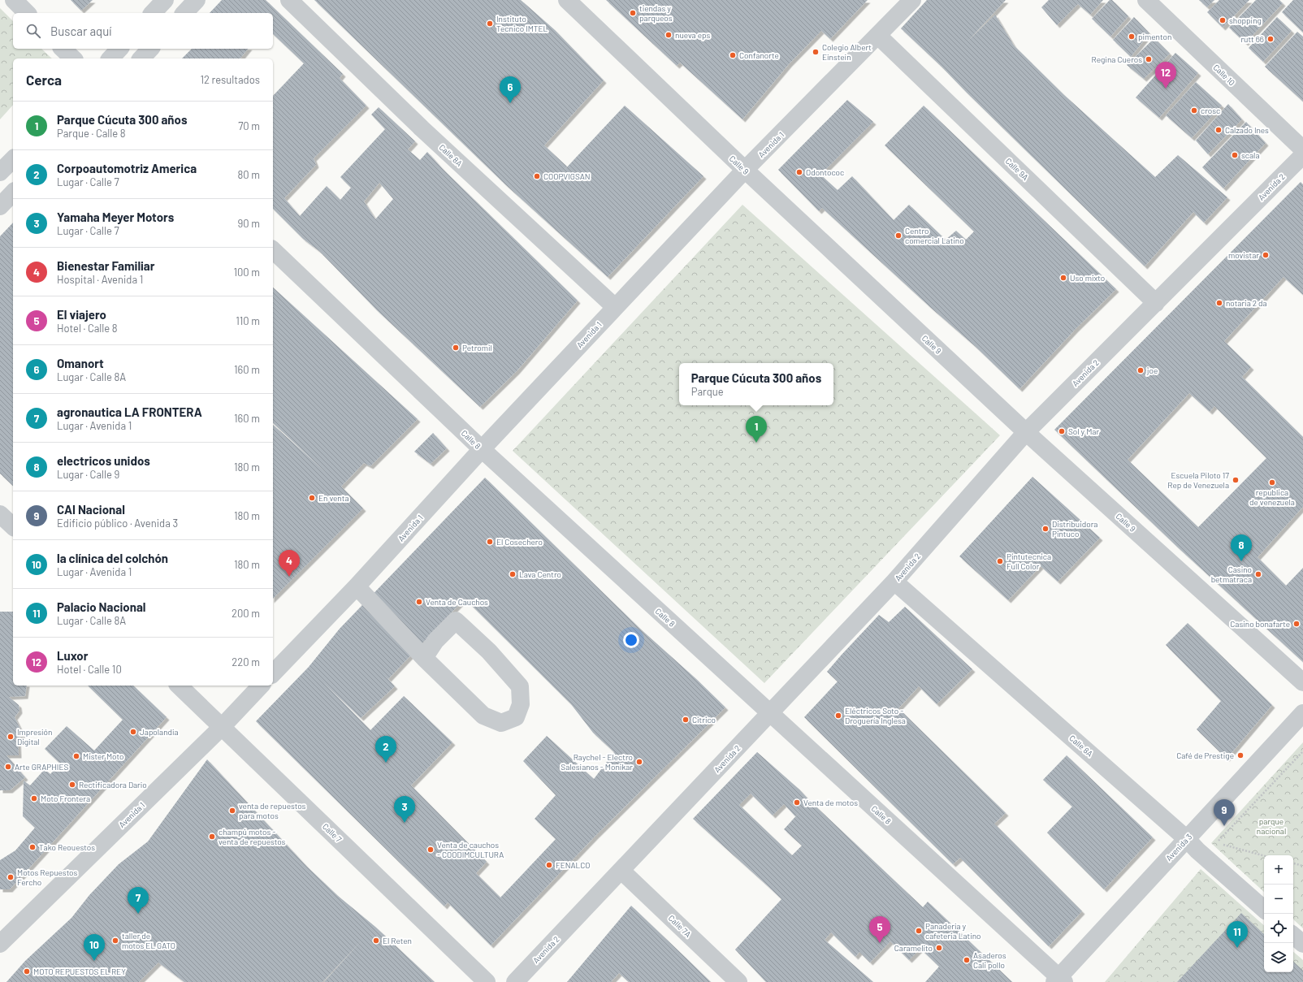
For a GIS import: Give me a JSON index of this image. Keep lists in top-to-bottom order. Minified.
{"streets":{"street":["Calle 10","Avenida 1","Calle 8A","Calle 9","Calle 9A","Avenida 2","Calle 8","Calle 7","Avenida 3","Calle 7A"]},"crossings":[["Avenida 1","Calle 8A"],["Avenida 1","Calle 9"],["Avenida 1","Calle 9A"],["Avenida 1","Calle 8"],["Avenida 1","Calle 7"],["Calle 8A","Avenida 2"],["Calle 8A","Avenida 3"],["Calle 9","Avenida 2"],["Calle 9A","Avenida 2"],["Avenida 2","Calle 8"],["Avenida 2","Calle 7A"],["Calle 8","Avenida 3"]],"parks":["parque nacional"],"places":["tiendas y parqueos","shopping","Instituto Tecnico IMTEL","nueva eps","pimenton","rutt 66","Colegio Albert Einstein","Confanorte","Regina Cueros","crosc","Calzado Ines","scala","Odontococ","COOPVIGSAN","Centro comercial Latino","movistar","Uso mixto","notaria 2 da","Petromil","joe","Sol y Mar","Escuela Piloto 17 Rep de Venezuela","republica de venezuela","En venta","Distribuidora Pintuco","El Cosechero","Pintutecnica Full Color","Lava Centro","Casino betmatraca","Venta de Cauchos","Casino bonafarte","Eléctricos Soto - Droguería Inglesa","Citrico","Japolandia","Impresión Digital","Café de Prestige","Mister Moto","Raychel - Electro Salesianos - Monikar","Arte GRAPHIES","Rectificadora Dario","Moto Frontera","Venta de motos","venta de repuestos para motos","champú motos - venta de repuestos","Tako Reouestos","Venta de cauchos - COODIMCULTURA","FENALCO","Motos Repuestos Fercho","Panaderia y cafeteria Latino","taller de motos EL GATO","El Reten","Caramelito","Asaderos Cali pollo","MOTO REPUESTOS EL REY"],"page":{"search":"Buscar aquí","heading":["Cerca","12 resultados"],"pins":["12","6","1","8","4","2","3","9","7","5","11","10"],"list":[{"mark":"1","name":"Parque Cúcuta 300 años","note":"Parque · Calle 8","value":"70 m"},{"mark":"2","name":"Corpoautomotriz America","note":"Lugar · Calle 7","value":"80 m"},{"mark":"3","name":"Yamaha Meyer Motors","note":"Lugar · Calle 7","value":"90 m"},{"mark":"4","name":"Bienestar Familiar","note":"Hospital · Avenida 1","value":"100 m"},{"mark":"5","name":"El viajero","note":"Hotel · Calle 8","value":"110 m"},{"mark":"6","name":"Omanort","note":"Lugar · Calle 8A","value":"160 m"},{"mark":"7","name":"agronautica LA FRONTERA","note":"Lugar · Avenida 1","value":"160 m"},{"mark":"8","name":"electricos unidos","note":"Lugar · Calle 9","value":"180 m"},{"mark":"9","name":"CAI Nacional","note":"Edificio público · Avenida 3","value":"180 m"},{"mark":"10","name":"la clínica del colchón","note":"Lugar · Avenida 1","value":"180 m"},{"mark":"11","name":"Palacio Nacional","note":"Lugar · Calle 8A","value":"200 m"},{"mark":"12","name":"Luxor","note":"Hotel · Calle 10","value":"220 m"}],"popup":["Parque Cúcuta 300 años","Parque"],"map_buttons":["+","−"]}}
